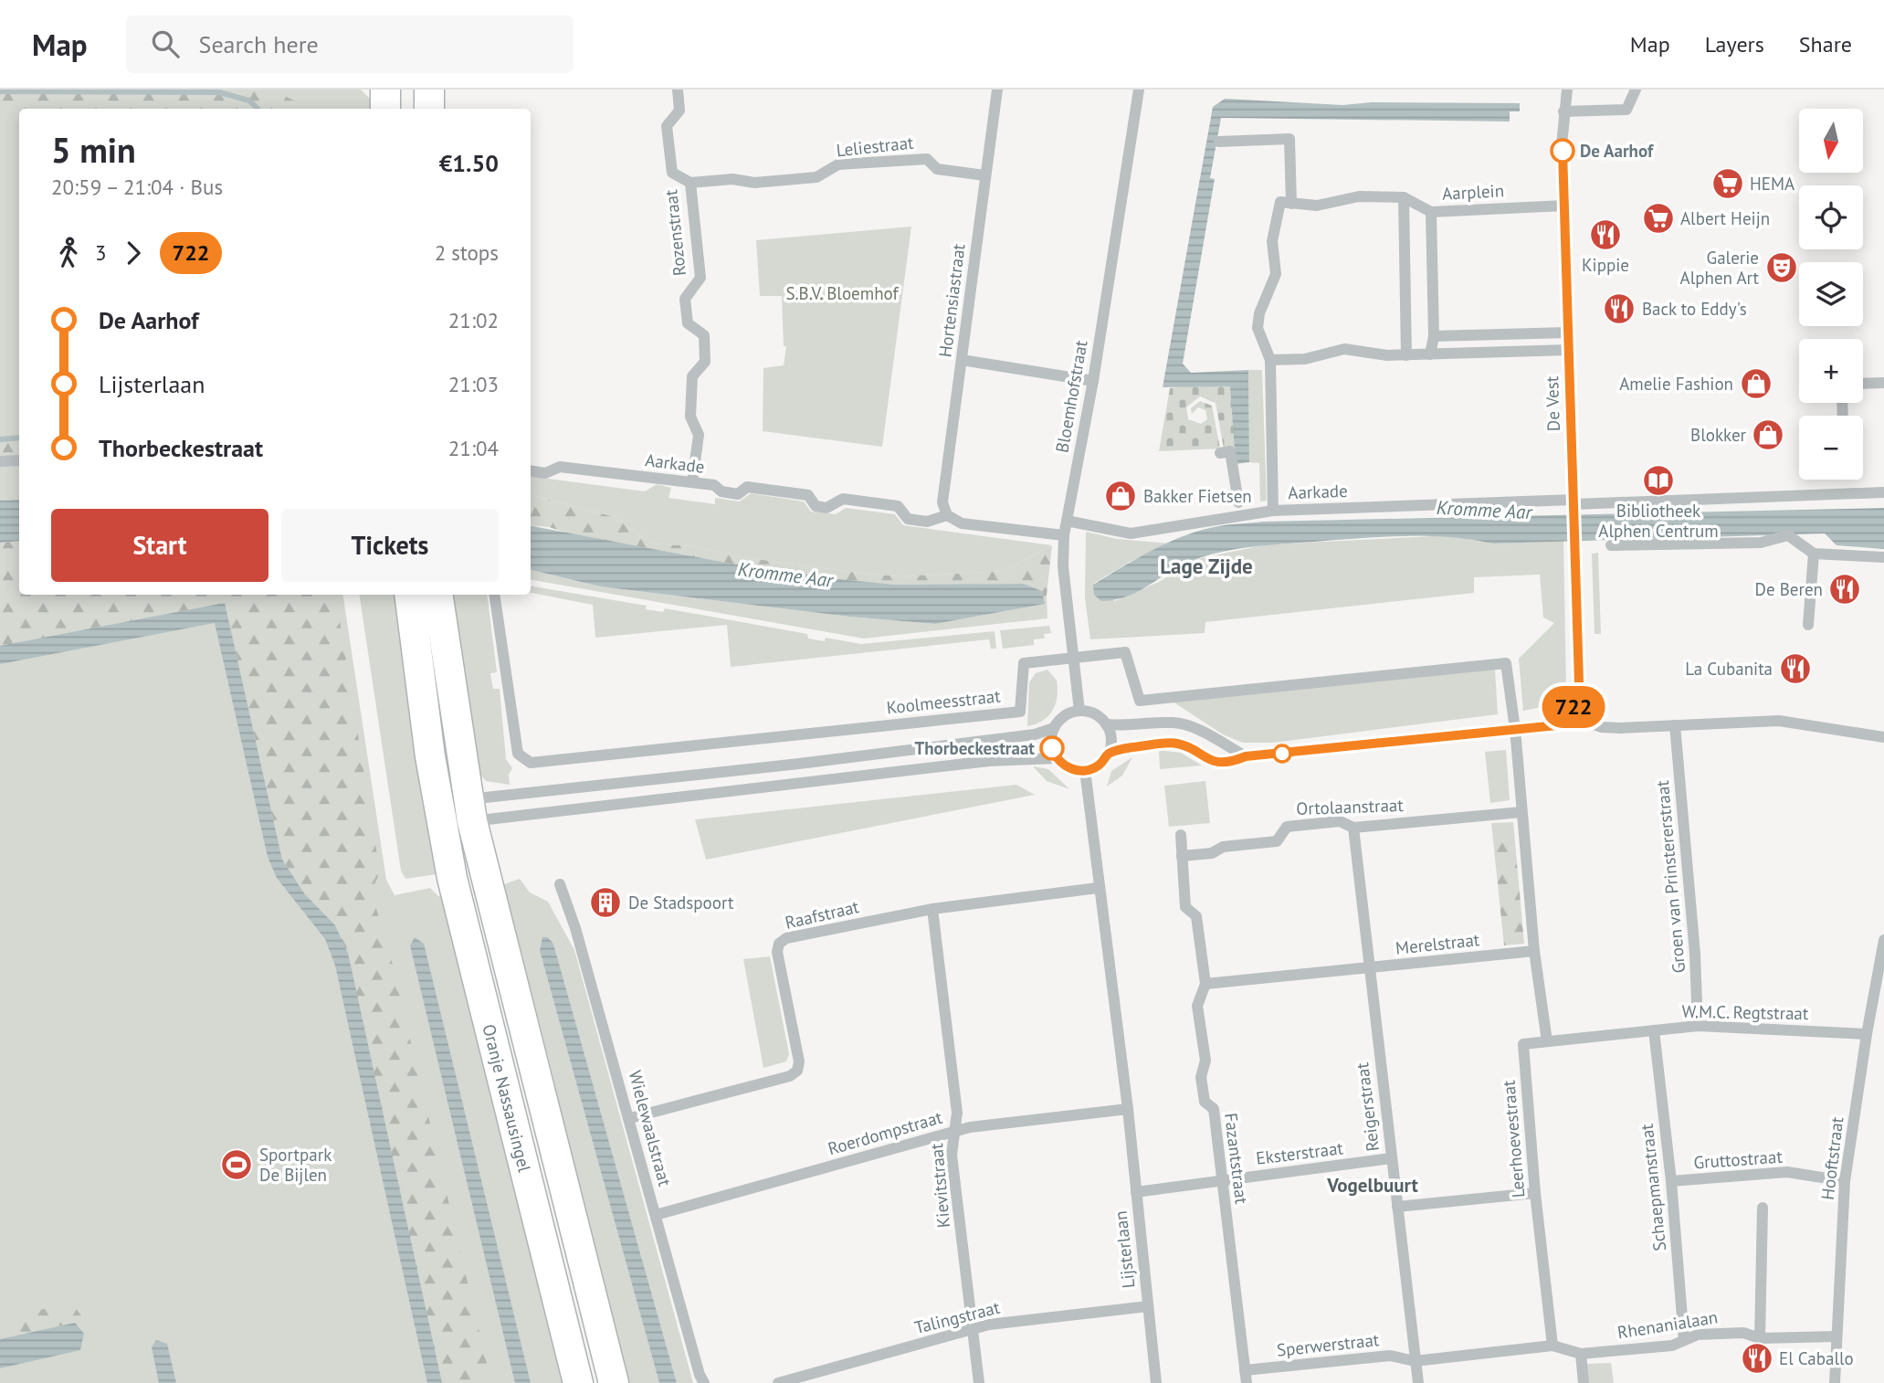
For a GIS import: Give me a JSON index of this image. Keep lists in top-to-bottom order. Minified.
{"streets":{"main road":["Oranje Nassausingel"],"street":["Leliestraat","Aarplein","Rozenstraat","Hortensiastraat","Bloemhofstraat","De Vest","Aarkade","Koolmeesstraat","Ortolaanstraat","Groen van Prinstererstraat","Raafstraat","Merelstraat","W.M.C. Regtstraat","Reigerstraat","Wielewaalstraat","Roerdompstraat","Leerhoevestraat","Eksterstraat","Fazantstraat","Hooftstraat","Gruttostraat","Kievitstraat","Schaepmanstraat","Lijsterlaan","Talingstraat","Rhenanialaan","Sperwerstraat"]},"crossings":[["Leliestraat","Rozenstraat"],["Leliestraat","Hortensiastraat"],["Aarplein","De Vest"],["Rozenstraat","Aarkade"],["Hortensiastraat","Aarkade"],["Bloemhofstraat","Aarkade"],["Bloemhofstraat","Koolmeesstraat"],["Bloemhofstraat","Lijsterlaan"],["De Vest","Aarkade"],["Ortolaanstraat","Reigerstraat"],["Ortolaanstraat","Fazantstraat"],["Groen van Prinstererstraat","W.M.C. Regtstraat"],["Raafstraat","Wielewaalstraat"],["Raafstraat","Kievitstraat"],["Raafstraat","Lijsterlaan"],["Merelstraat","Reigerstraat"],["Merelstraat","Fazantstraat"],["W.M.C. Regtstraat","Leerhoevestraat"],["W.M.C. Regtstraat","Hooftstraat"],["W.M.C. Regtstraat","Schaepmanstraat"],["Reigerstraat","Eksterstraat"],["Reigerstraat","Rhenanialaan"],["Reigerstraat","Sperwerstraat"],["Wielewaalstraat","Roerdompstraat"],["Roerdompstraat","Kievitstraat"],["Roerdompstraat","Lijsterlaan"],["Leerhoevestraat","Rhenanialaan"],["Eksterstraat","Fazantstraat"],["Eksterstraat","Lijsterlaan"],["Fazantstraat","Sperwerstraat"],["Hooftstraat","Gruttostraat"],["Hooftstraat","Rhenanialaan"],["Gruttostraat","Schaepmanstraat"],["Kievitstraat","Talingstraat"],["Schaepmanstraat","Rhenanialaan"],["Lijsterlaan","Talingstraat"],["Rhenanialaan","Sperwerstraat"]],"districts":["Lage Zijde","Vogelbuurt"],"water":["Kromme Aar"],"parks":["S.B.V. Bloemhof"],"places":{"other":["De Aarhof","Thorbeckestraat"],"supermarket":["HEMA","Albert Heijn"],"restaurant":["Kippie","Back to Eddy's","De Beren","La Cubanita","El Caballo"],"theatre":["Galerie Alphen Art"],"shop":["Amelie Fashion","Blokker","Bakker Fietsen"],"library":["Bibliotheek Alphen Centrum"],"building":["De Stadspoort"],"sports":["Sportpark De Bijlen"]},"lines":["bus line 722"],"north":"bottom","page":{"header":"Map","search":"Search here","nav":["Map","Layers","Share"],"on_map":"722","map_buttons":["+","−"],"heading":["5 min","20:59 – 21:04 · Bus","€1.50"],"legs":["3","722","2 stops"],"list":[{"name":"De Aarhof","value":"21:02"},{"name":"Lijsterlaan","value":"21:03"},{"name":"Thorbeckestraat","value":"21:04"}],"buttons":["Start","Tickets"]}}
